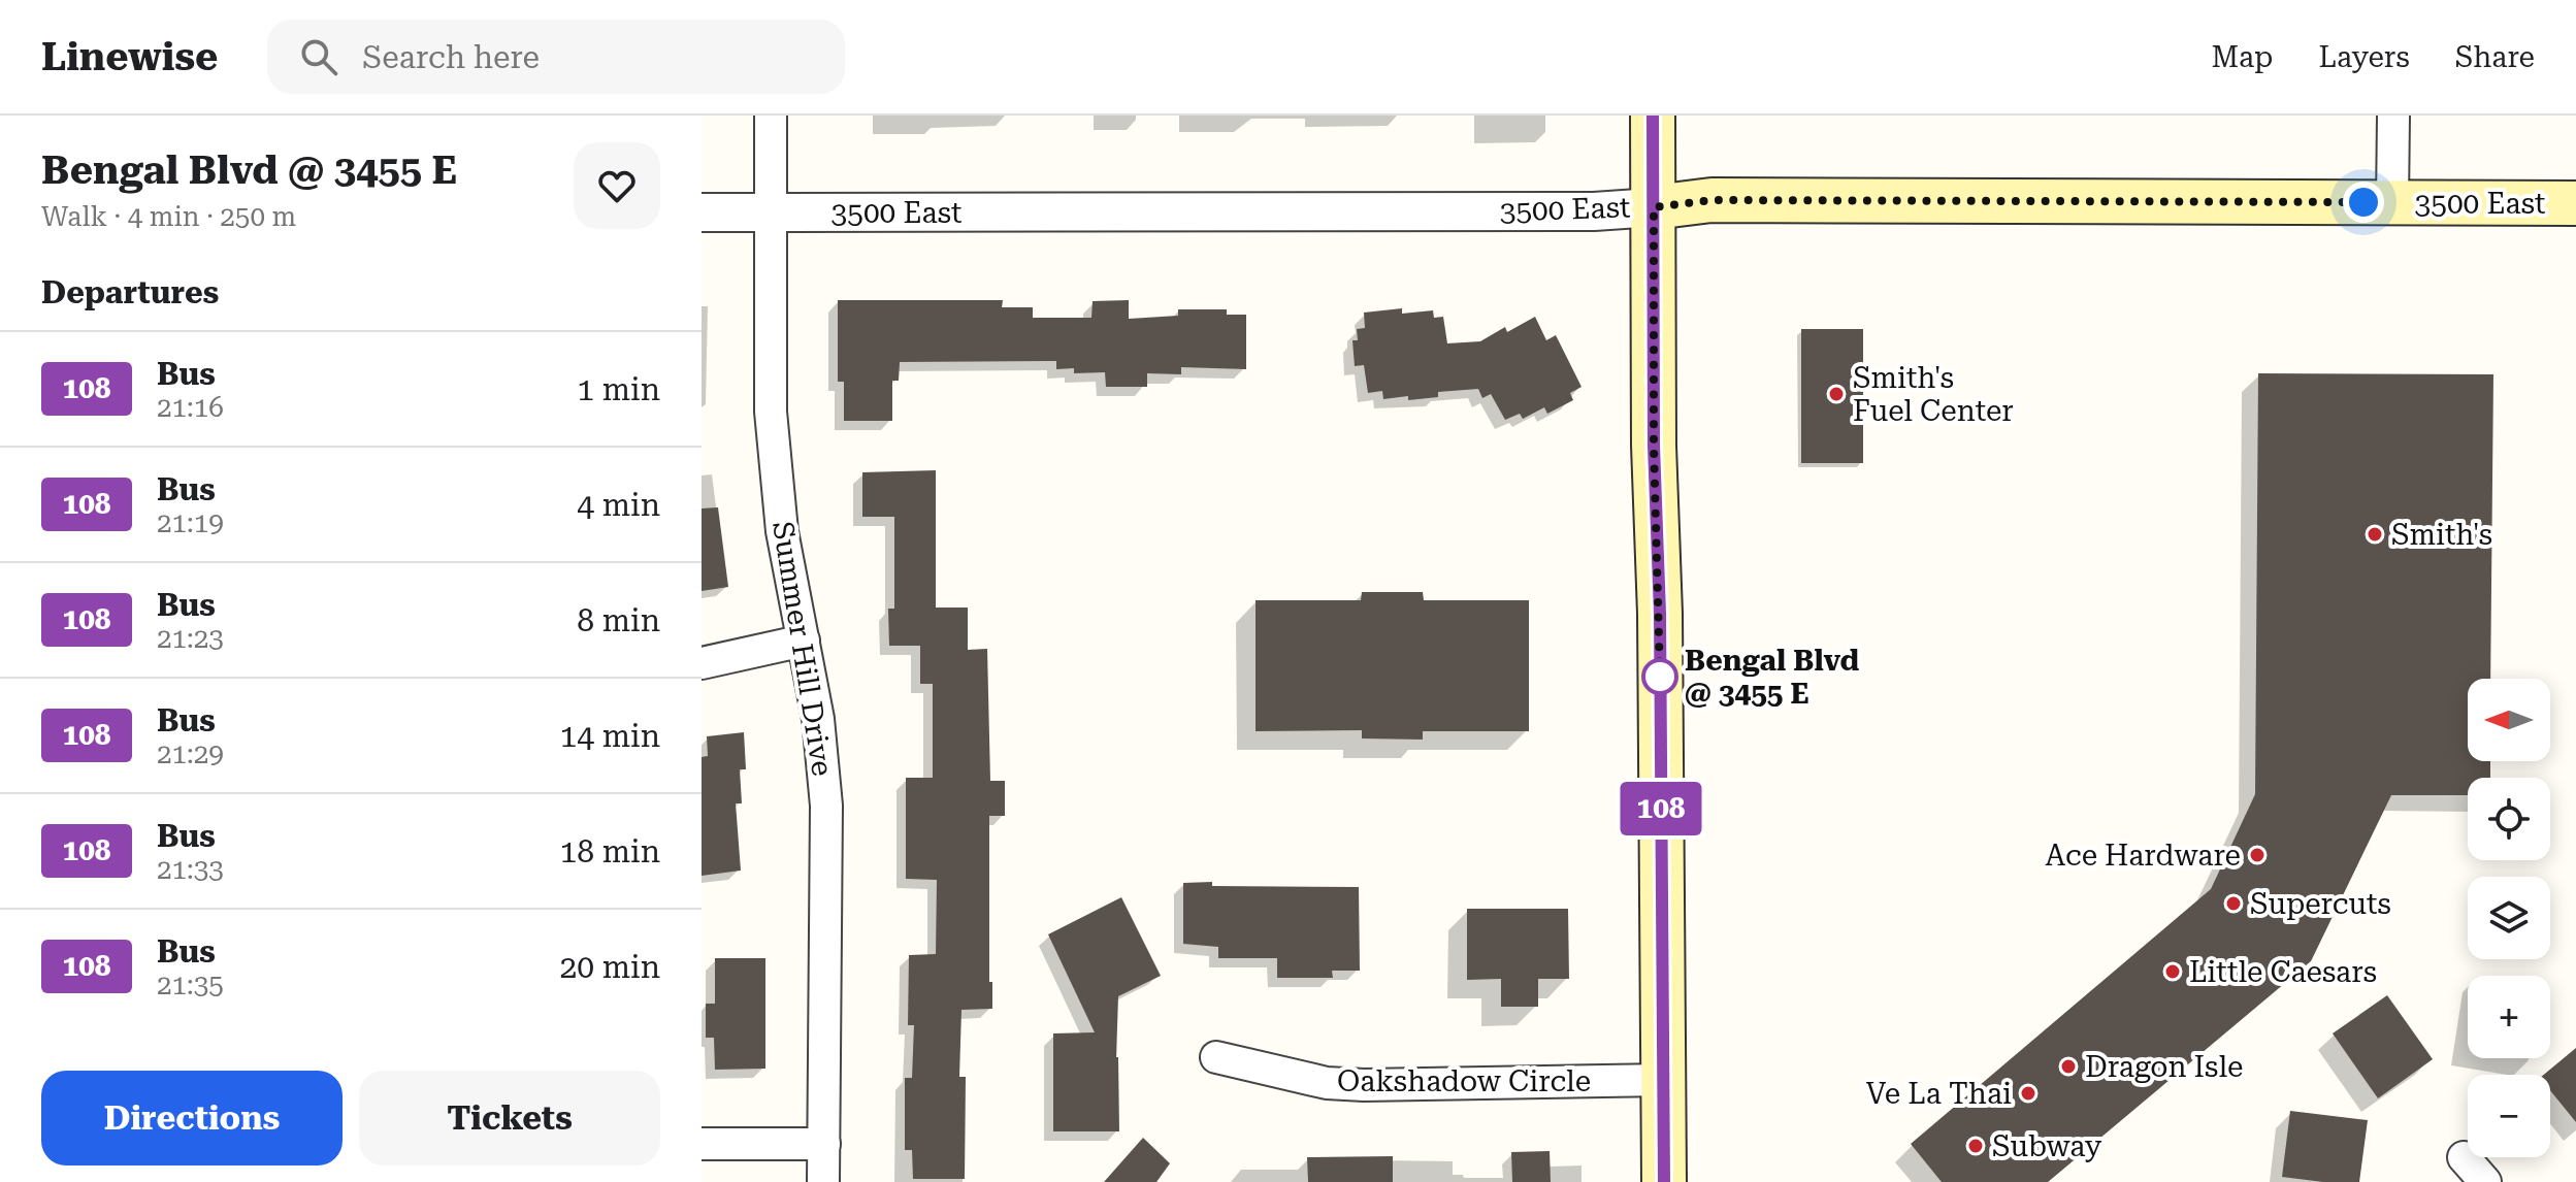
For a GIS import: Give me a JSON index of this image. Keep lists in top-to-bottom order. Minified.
{"streets":{"main road":["3500 East"],"street":["Summer Hill Drive","Oakshadow Circle"]},"crossings":[["3500 East","Summer Hill Drive"]],"places":["Smith's Fuel Center","Smith's","Bengal Blvd @ 3455 E","Ace Hardware","Supercuts","Little Caesars","Dragon Isle","Ve La Thai","Subway"],"lines":["bus line 108"],"north":"left","page":{"header":"Linewise","search":"Search here","nav":["Map","Layers","Share"],"heading":[["Bengal Blvd @ 3455 E","Walk · 4 min · 250 m"],"Departures"],"on_map":"108","list":[{"mark":"108","name":"Bus","note":"21:16","value":"1 min"},{"mark":"108","name":"Bus","note":"21:19","value":"4 min"},{"mark":"108","name":"Bus","note":"21:23","value":"8 min"},{"mark":"108","name":"Bus","note":"21:29","value":"14 min"},{"mark":"108","name":"Bus","note":"21:33","value":"18 min"},{"mark":"108","name":"Bus","note":"21:35","value":"20 min"}],"map_buttons":["+","−"],"buttons":["Directions","Tickets"]}}
